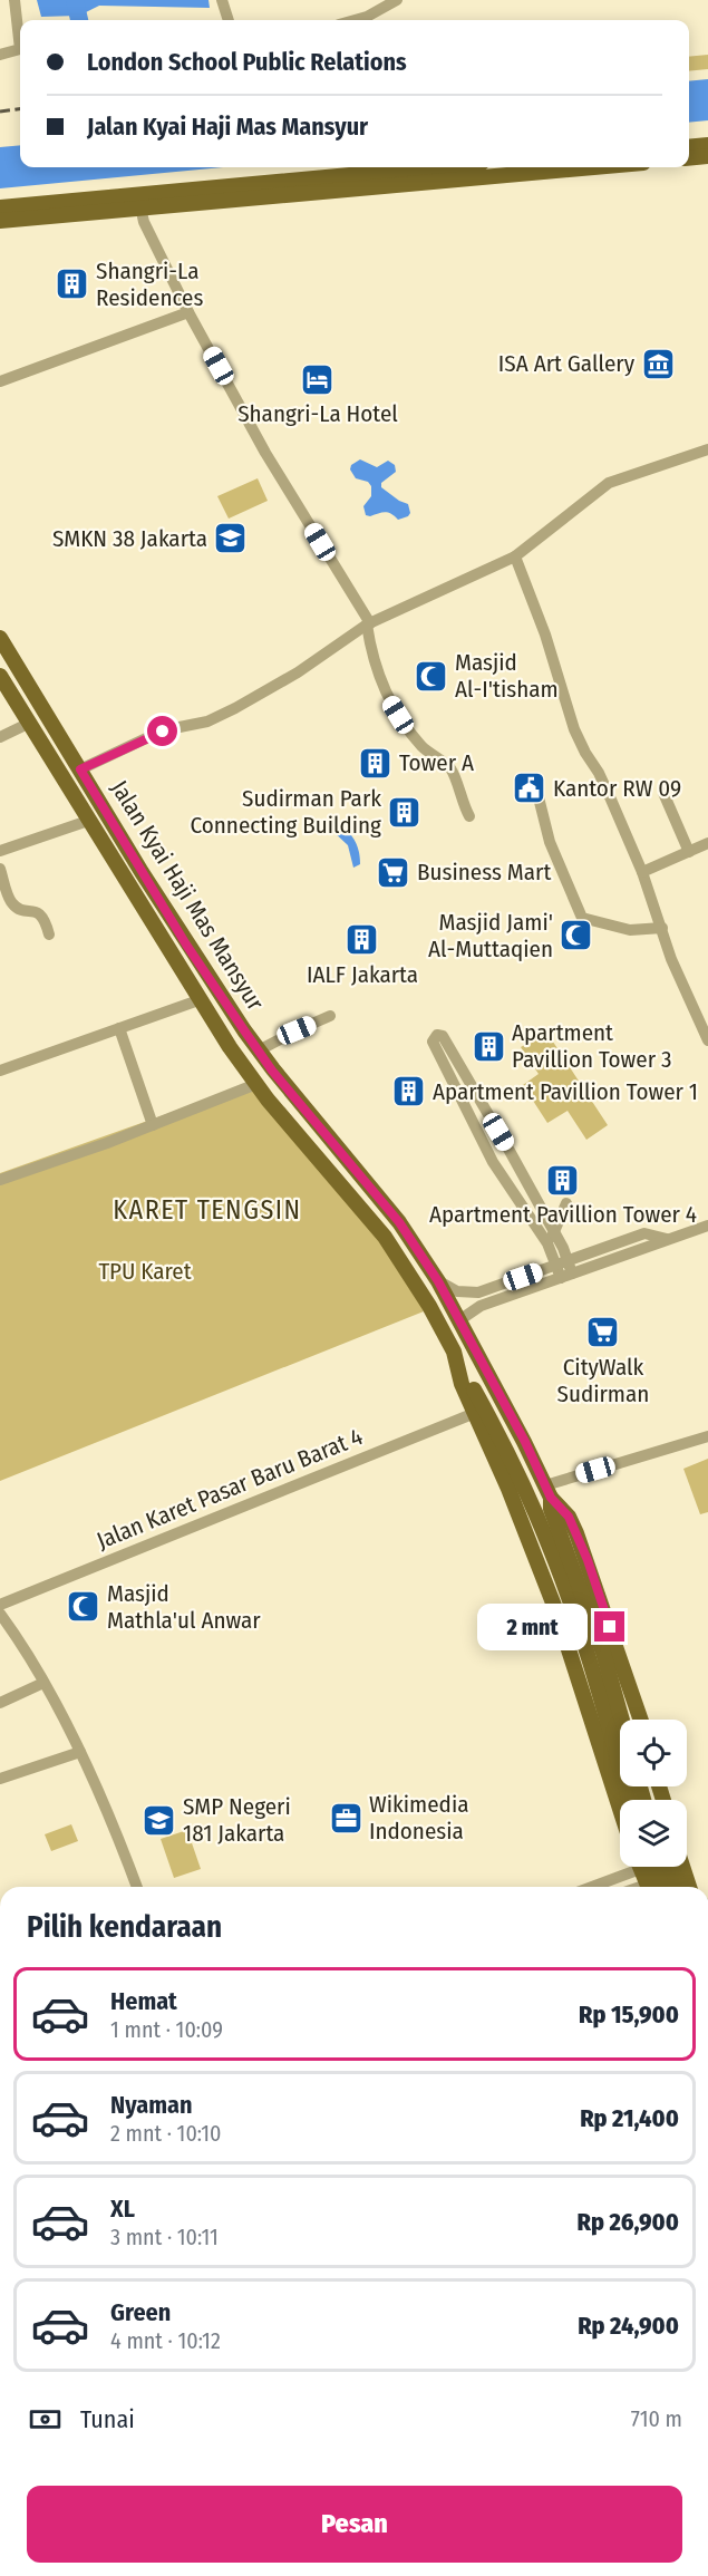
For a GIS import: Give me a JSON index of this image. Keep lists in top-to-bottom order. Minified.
{"streets":{"main road":["Jalan Kyai Haji Mas Mansyur"],"street":["Jalan Karet Pasar Baru Barat 4"]},"crossings":[["Jalan Kyai Haji Mas Mansyur","Jalan Karet Pasar Baru Barat 4"]],"districts":["KARET TENGSIN"],"parks":["TPU Karet"],"places":{"building":["Shangri-La Residences","Tower A","Sudirman Park Connecting Building","IALF Jakarta","Apartment Pavillion Tower 3","Apartment Pavillion Tower 1","Apartment Pavillion Tower 4"],"museum":["ISA Art Gallery"],"hotel":["Shangri-La Hotel"],"school or university":["SMKN 38 Jakarta","SMP Negeri 181 Jakarta"],"mosque":["Masjid Al-I'tisham","Masjid Jami' Al-Muttaqien","Masjid Mathla'ul Anwar"],"public building":["Kantor RW 09"],"supermarket":["Business Mart","CityWalk Sudirman"],"office":["Wikimedia Indonesia"]},"page":{"banner":["London School Public Relations","Jalan Kyai Haji Mas Mansyur"],"bubble":"2 mnt","heading":"Pilih kendaraan","list":[{"name":"Hemat","note":"1 mnt · 10:09","value":"Rp 15,900"},{"name":"Nyaman","note":"2 mnt · 10:10","value":"Rp 21,400"},{"name":"XL","note":"3 mnt · 10:11","value":"Rp 26,900"},{"name":"Green","note":"4 mnt · 10:12","value":"Rp 24,900"}],"pay":["Tunai","710 m"],"buttons":"Pesan"}}
